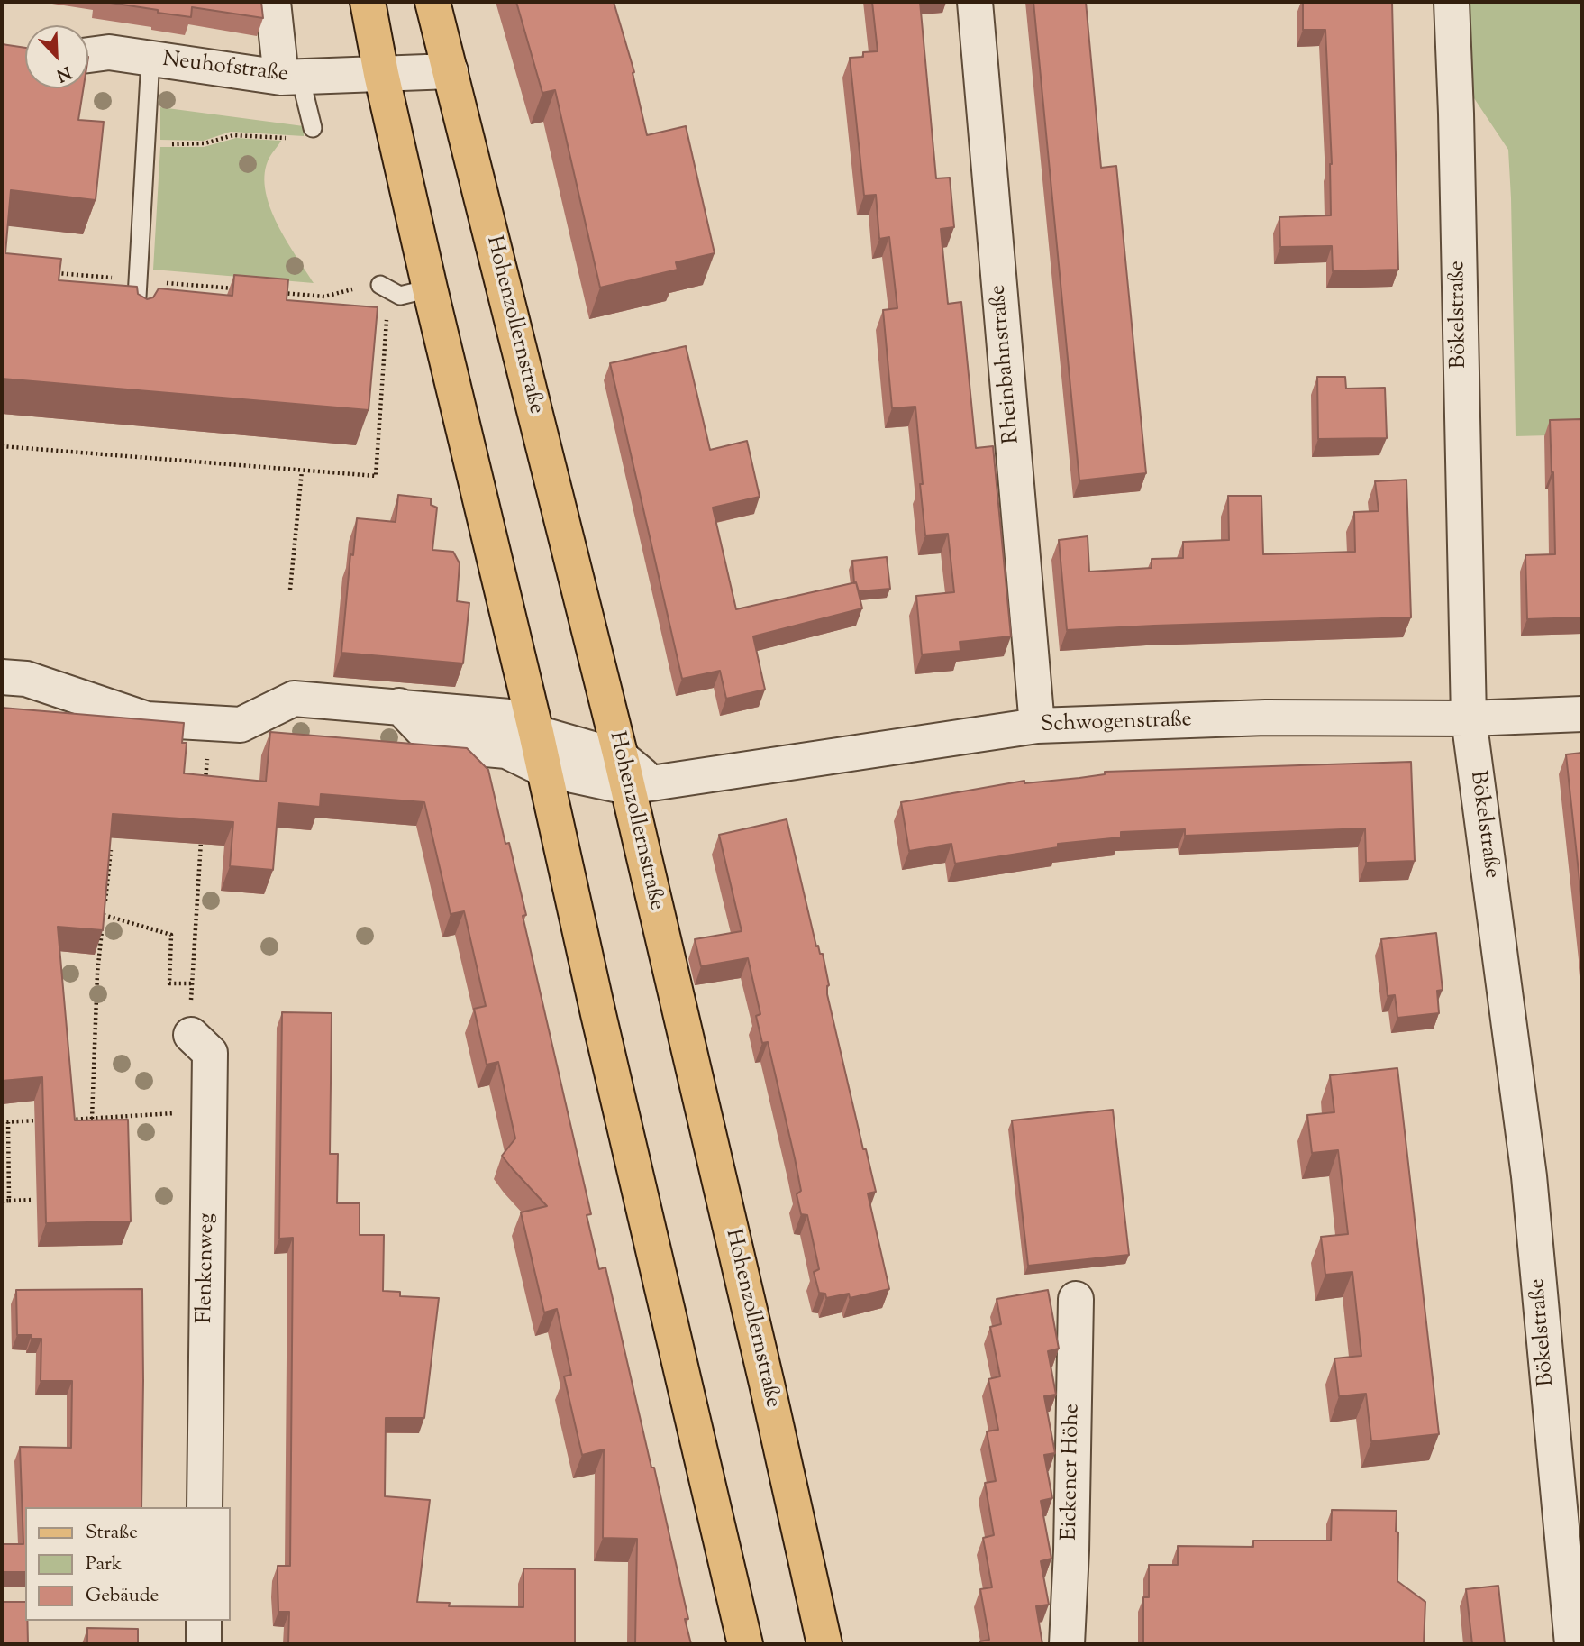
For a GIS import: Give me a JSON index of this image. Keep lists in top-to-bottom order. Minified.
{"streets":{"main road":["Hohenzollernstraße"],"street":["Neuhofstraße","Bökelstraße","Rheinbahnstraße","Schwogenstraße","Flenkenweg","Eickener Höhe"]},"crossings":[["Neuhofstraße","Hohenzollernstraße"],["Bökelstraße","Schwogenstraße"],["Hohenzollernstraße","Schwogenstraße"],["Rheinbahnstraße","Schwogenstraße"]],"legend":["Straße","Park","Gebäude"],"north":"bottom right"}
